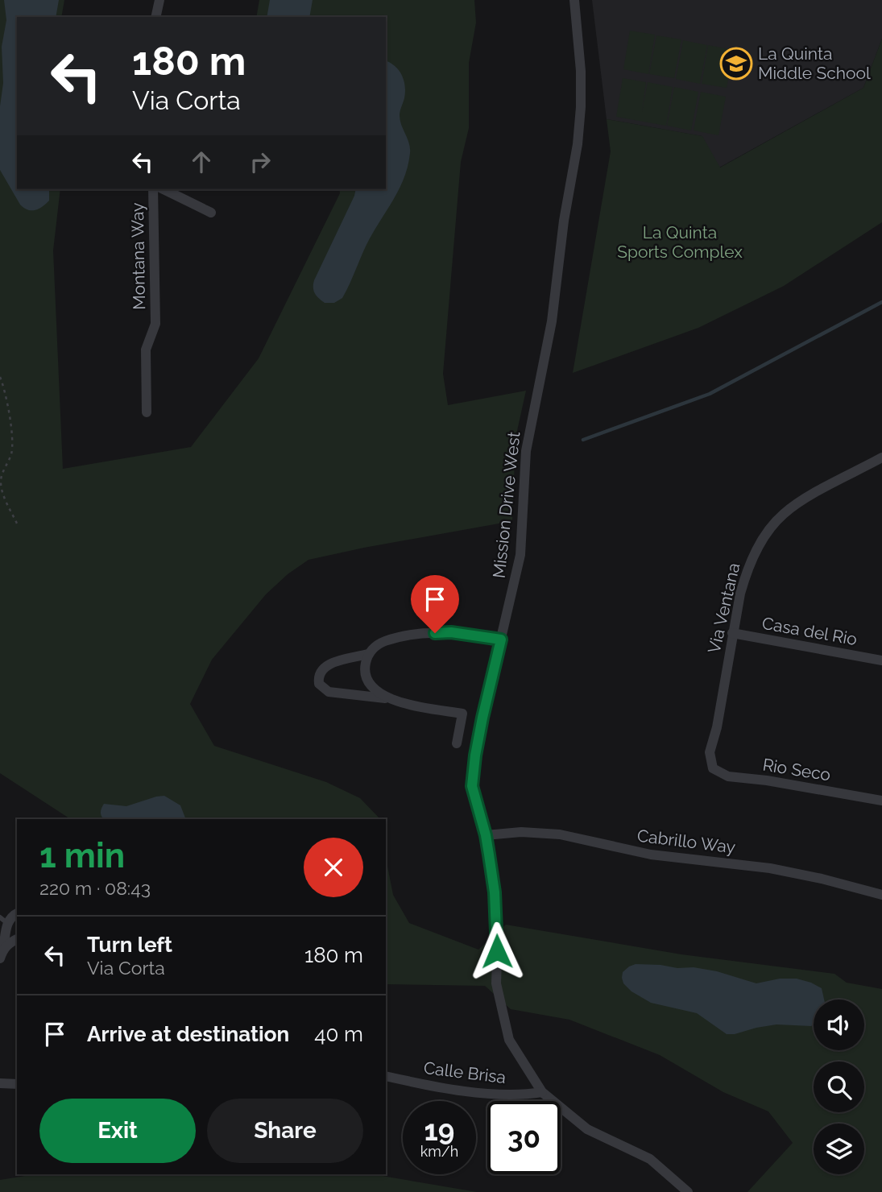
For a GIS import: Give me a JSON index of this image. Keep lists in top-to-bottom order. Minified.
{"streets":{"street":["Montana Way","Mission Drive West","Via Ventana","Casa del Rio","Rio Seco","Cabrillo Way","Calle Brisa"]},"crossings":[["Mission Drive West","Cabrillo Way"],["Mission Drive West","Calle Brisa"],["Via Ventana","Casa del Rio"],["Via Ventana","Rio Seco"]],"parks":["La Quinta Sports Complex"],"places":{"school or university":["La Quinta Middle School"]},"page":{"turn":["180 m","Via Corta"],"heading":["1 min","220 m · 08:43"],"list":[{"name":"Turn left","note":"Via Corta","value":"180 m"},{"name":"Arrive at destination","value":"40 m"}],"buttons":["Exit","Share"],"speed":"19 km/h","limit":"30"}}
